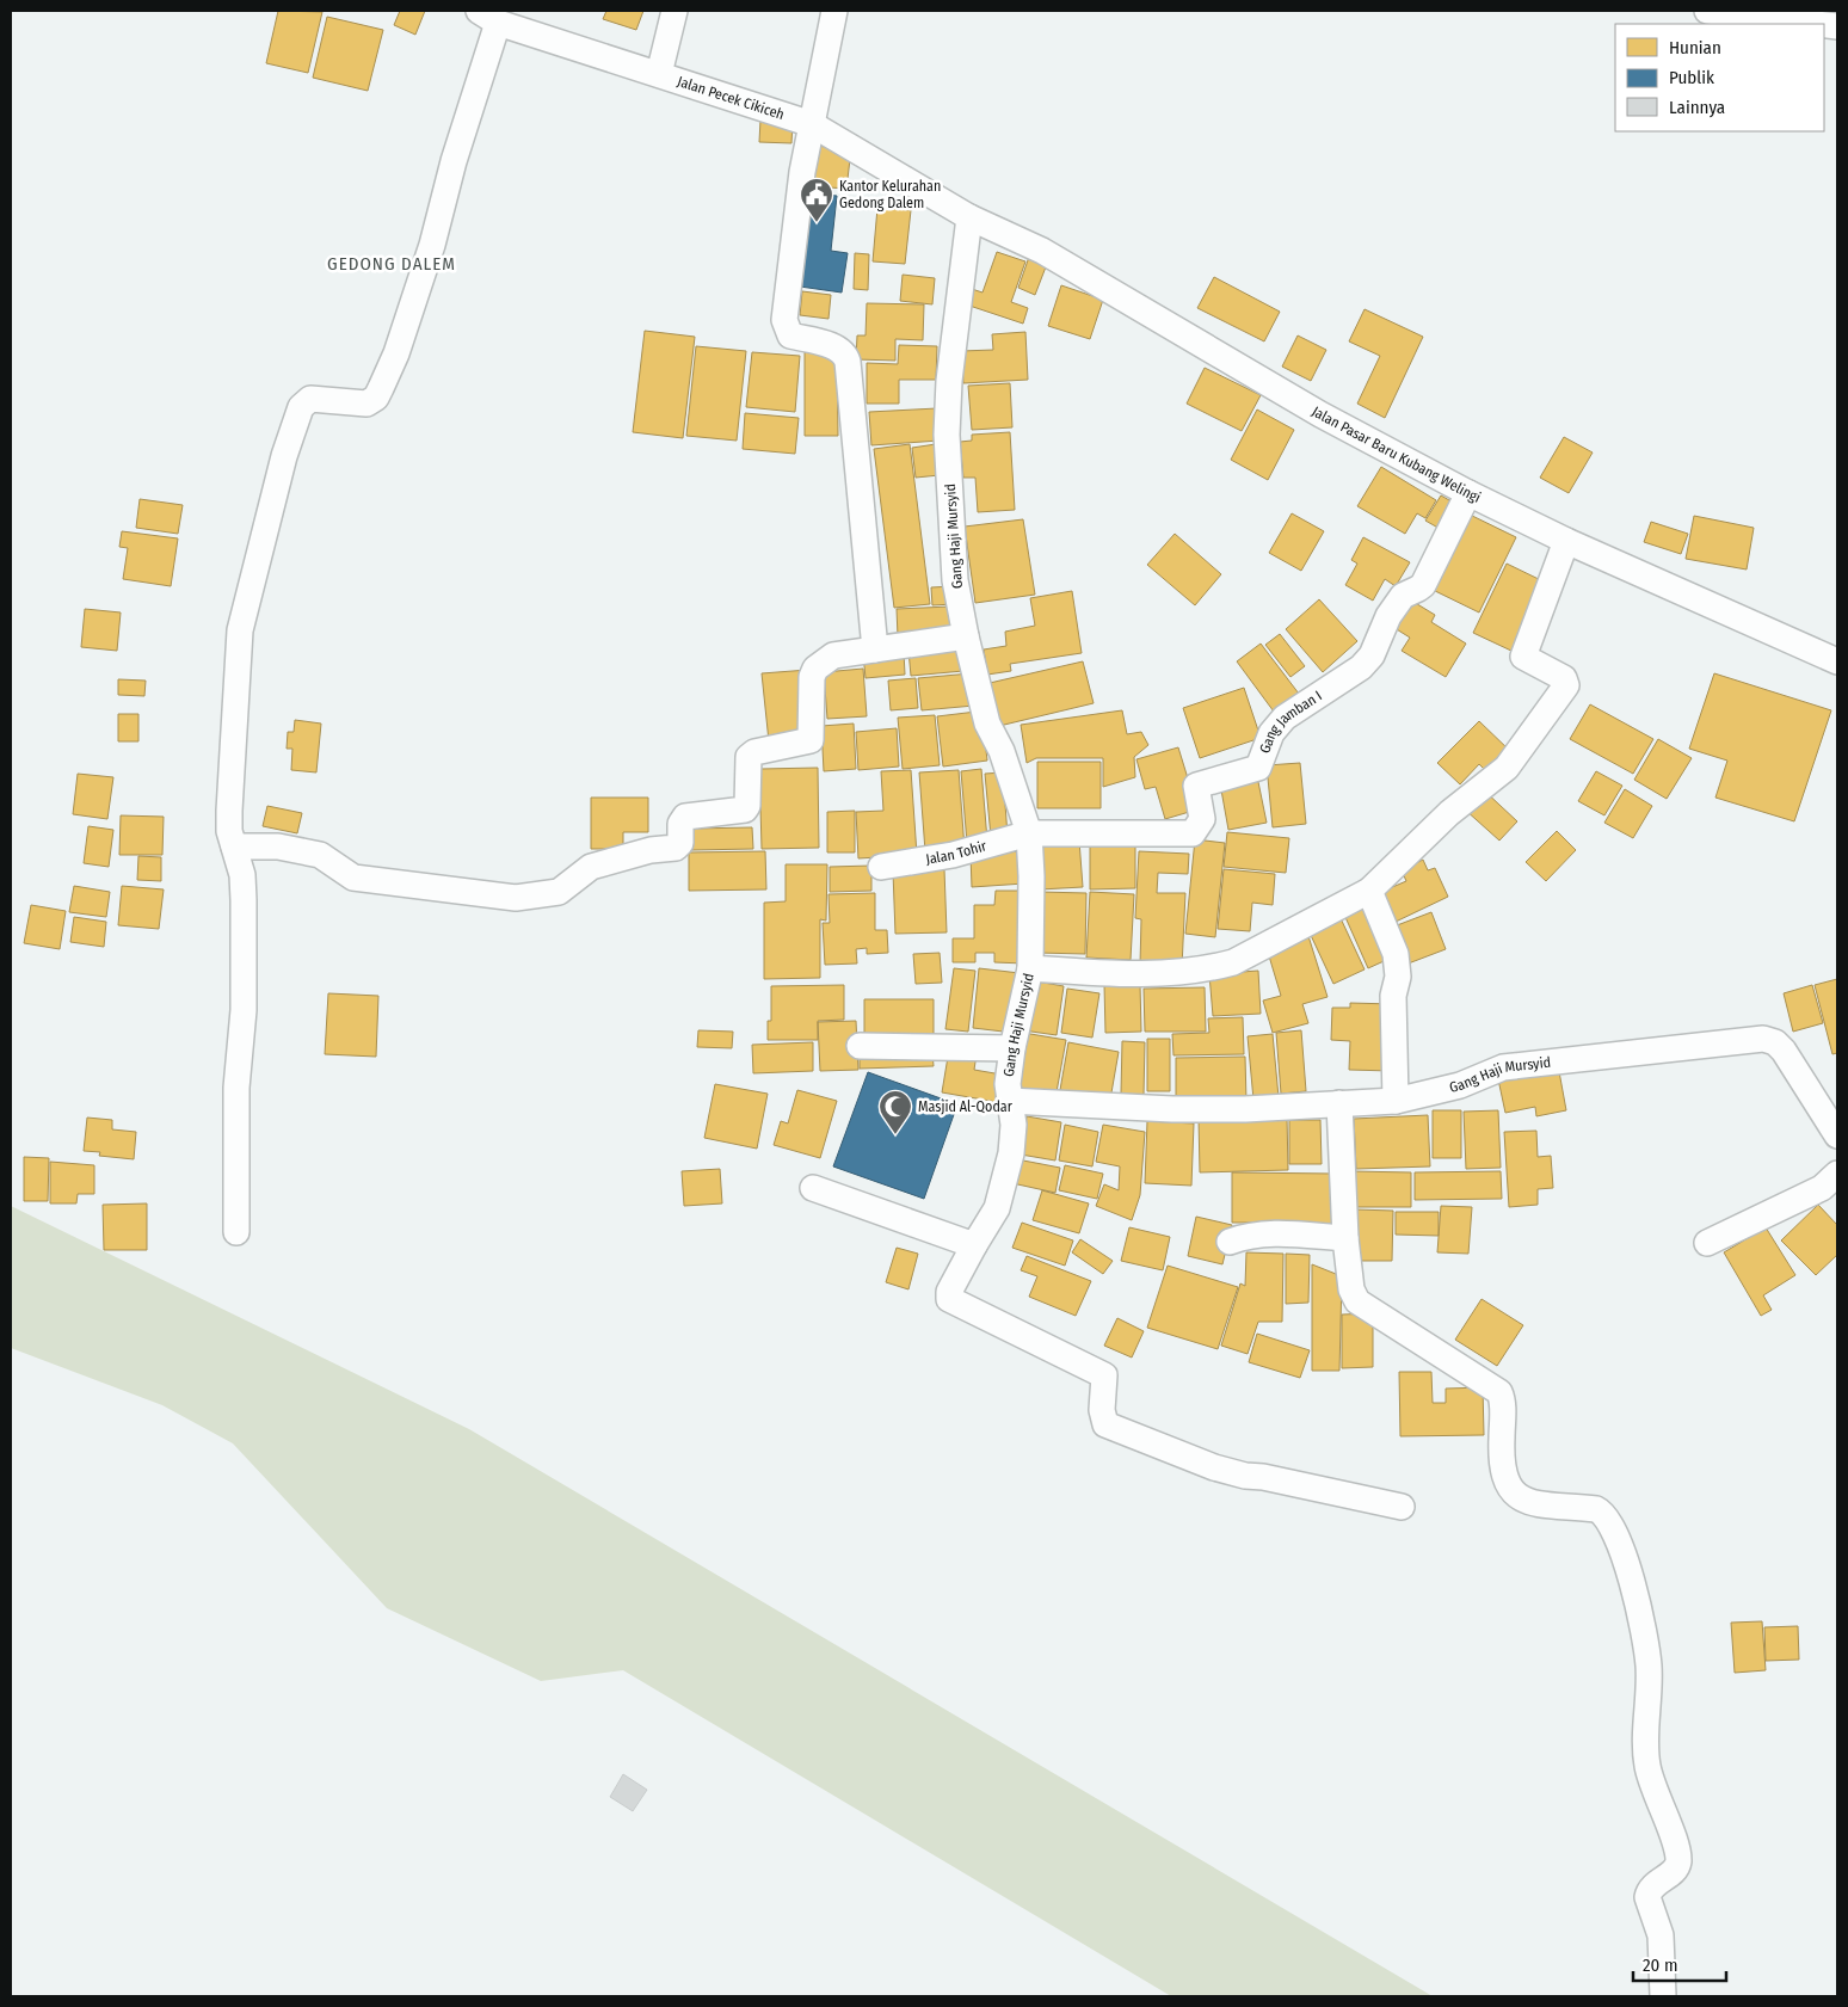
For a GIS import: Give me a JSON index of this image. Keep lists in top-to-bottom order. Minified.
{"streets":{"street":["Jalan Pecek Cikiceh","Jalan Pasar Baru Kubang Welingi","Gang Haji Mursyid","Gang Jamban I","Jalan Tohir"]},"crossings":[["Jalan Pecek Cikiceh","Jalan Pasar Baru Kubang Welingi"],["Jalan Pecek Cikiceh","Gang Haji Mursyid"],["Jalan Pasar Baru Kubang Welingi","Gang Haji Mursyid"],["Jalan Pasar Baru Kubang Welingi","Gang Jamban I"],["Gang Haji Mursyid","Gang Jamban I"],["Gang Haji Mursyid","Jalan Tohir"],["Gang Jamban I","Jalan Tohir"]],"districts":["GEDONG DALEM"],"places":{"public building":["Kantor Kelurahan Gedong Dalem"],"mosque":["Masjid Al-Qodar"]},"legend":["Hunian","Publik","Lainnya"],"scale_bar":"20 m"}
